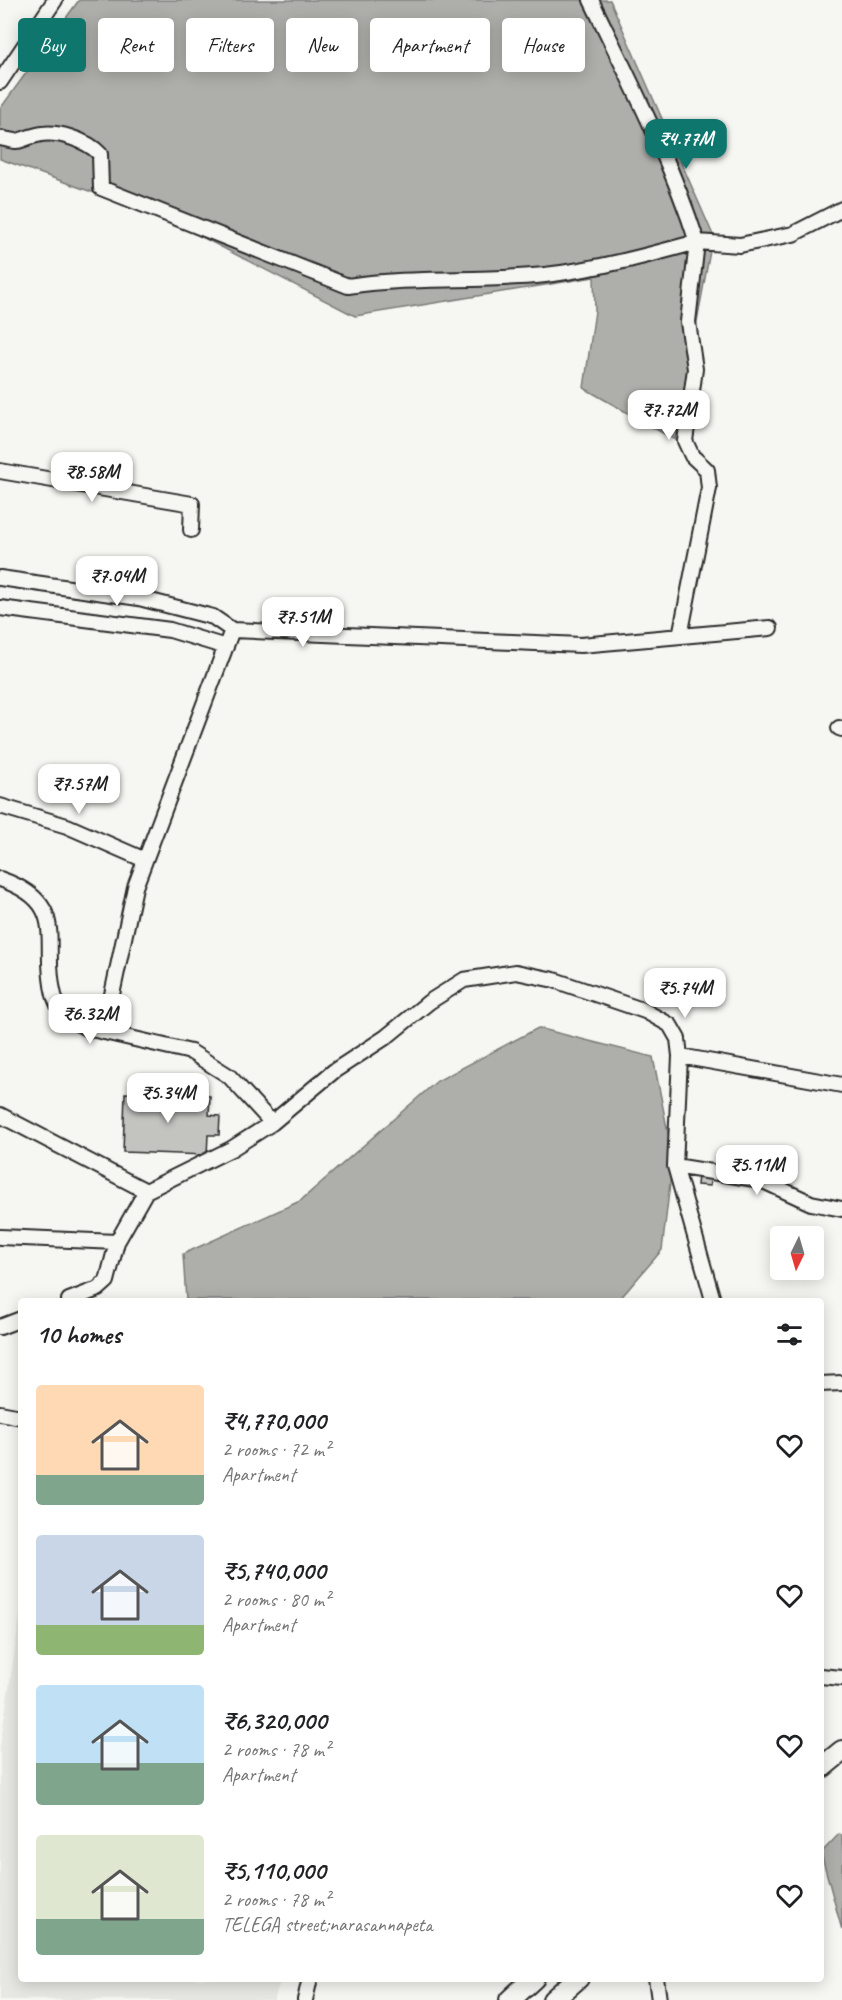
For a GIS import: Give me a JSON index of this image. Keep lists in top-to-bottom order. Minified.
{"north":"bottom","page":{"chip":["Buy","Rent","Filters","New","Apartment","House"],"price":["₹4.77M","₹7.72M","₹8.58M","₹7.04M","₹7.51M","₹7.57M","₹5.74M","₹6.32M","₹5.34M","₹5.11M"],"heading":"10 homes","list":[{"name":"₹4,770,000","note":"2 rooms · 72 m² · Apartment"},{"name":"₹5,740,000","note":"2 rooms · 80 m² · Apartment"},{"name":"₹6,320,000","note":"2 rooms · 78 m² · Apartment"},{"name":"₹5,110,000","note":"2 rooms · 78 m² · TELEGA street;narasannapeta"}]}}
